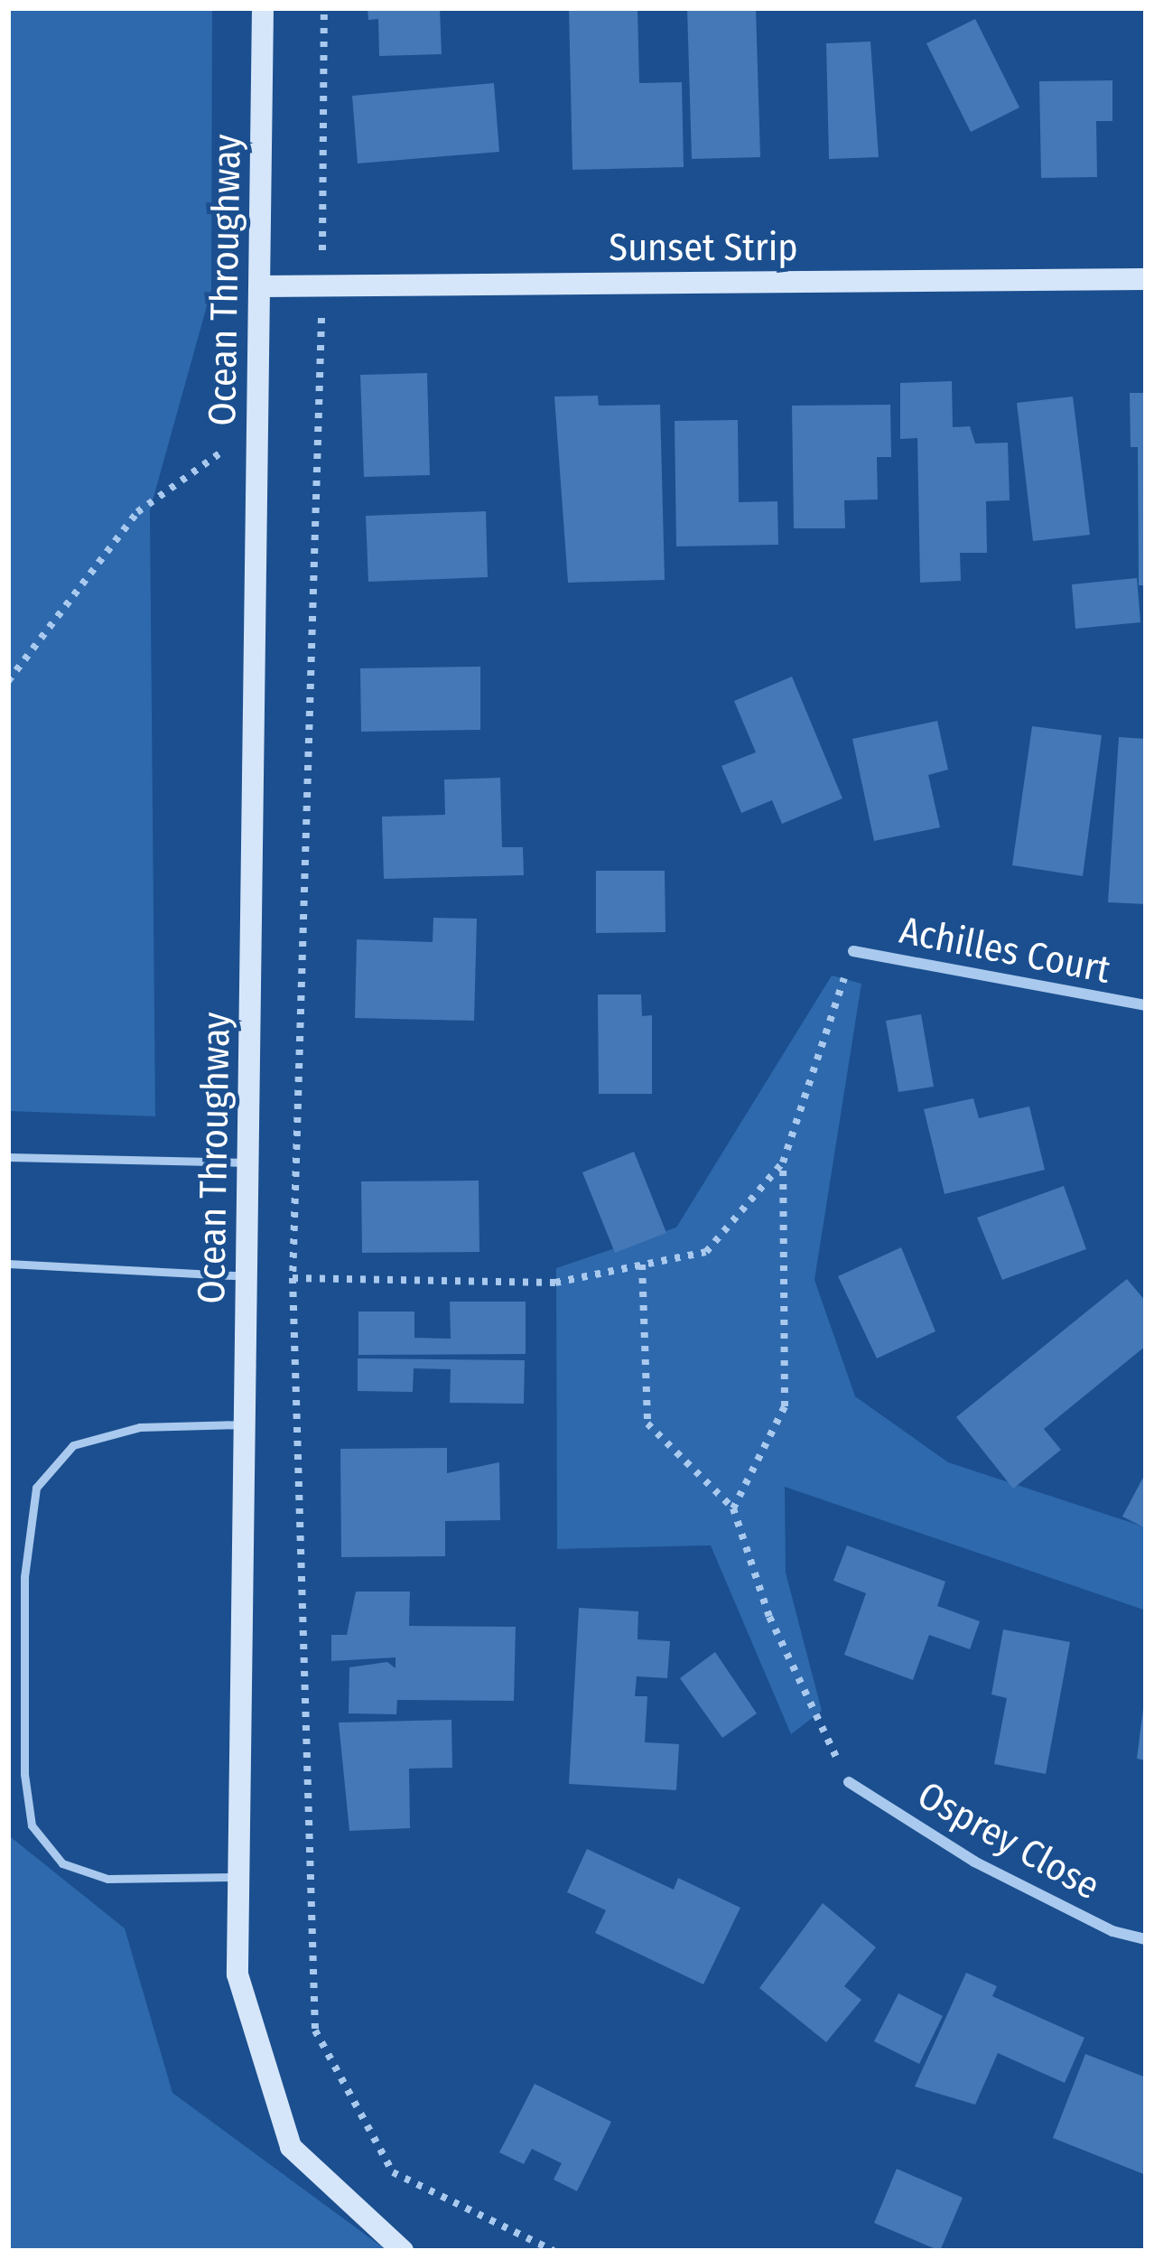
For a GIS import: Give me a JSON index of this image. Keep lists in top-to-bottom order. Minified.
{"streets":{"street":["Sunset Strip","Ocean Throughway","Achilles Court","Osprey Close"]},"crossings":[["Sunset Strip","Ocean Throughway"]]}
